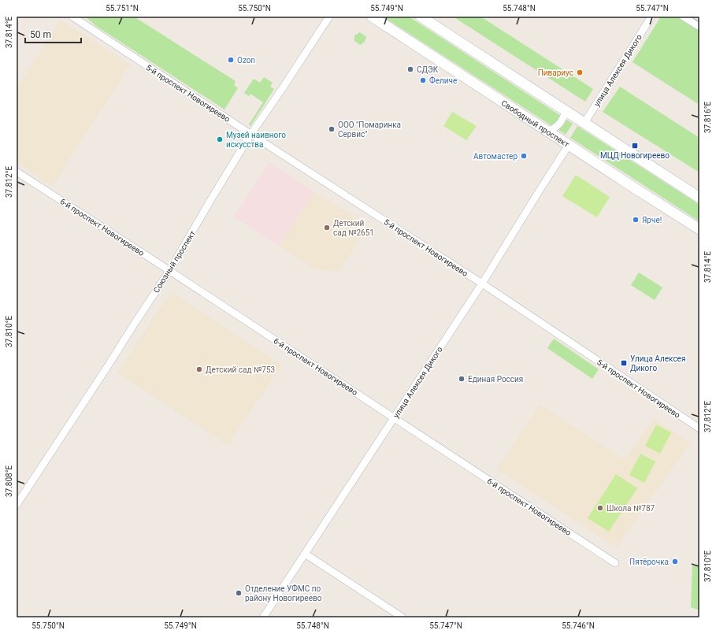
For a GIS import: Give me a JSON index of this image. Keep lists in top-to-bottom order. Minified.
{"streets":{"main road":["Свободный проспект"],"street":["улица Алексея Дикого","5-й проспект Новогиреево","6-й проспект Новогиреево","Союзный проспект"]},"crossings":[["улица Алексея Дикого","5-й проспект Новогиреево"],["улица Алексея Дикого","Свободный проспект"],["улица Алексея Дикого","6-й проспект Новогиреево"],["5-й проспект Новогиреево","Союзный проспект"],["6-й проспект Новогиреево","Союзный проспект"]],"places":{"other":["Ozon","СДЭК","Пивариус","Феличе","ООО \"Помаринка Сервис\"","Музей наивного искусства","Автомастер","Ярче!","Детский сад №2651","Детский сад №753","Единая Россия","Школа №787","Пятёрочка","Отделение УФМС по району Новогиреево"],"transit":["МЦД Новогиреево","Улица Алексея Дикого"]},"scale_bar":"50 m","coordinates":["55.751°N","55.750°N","55.749°N","55.748°N","55.747°N","37.814°E","37.816°E","37.812°E","37.810°E","37.808°E","55.746°N"]}
